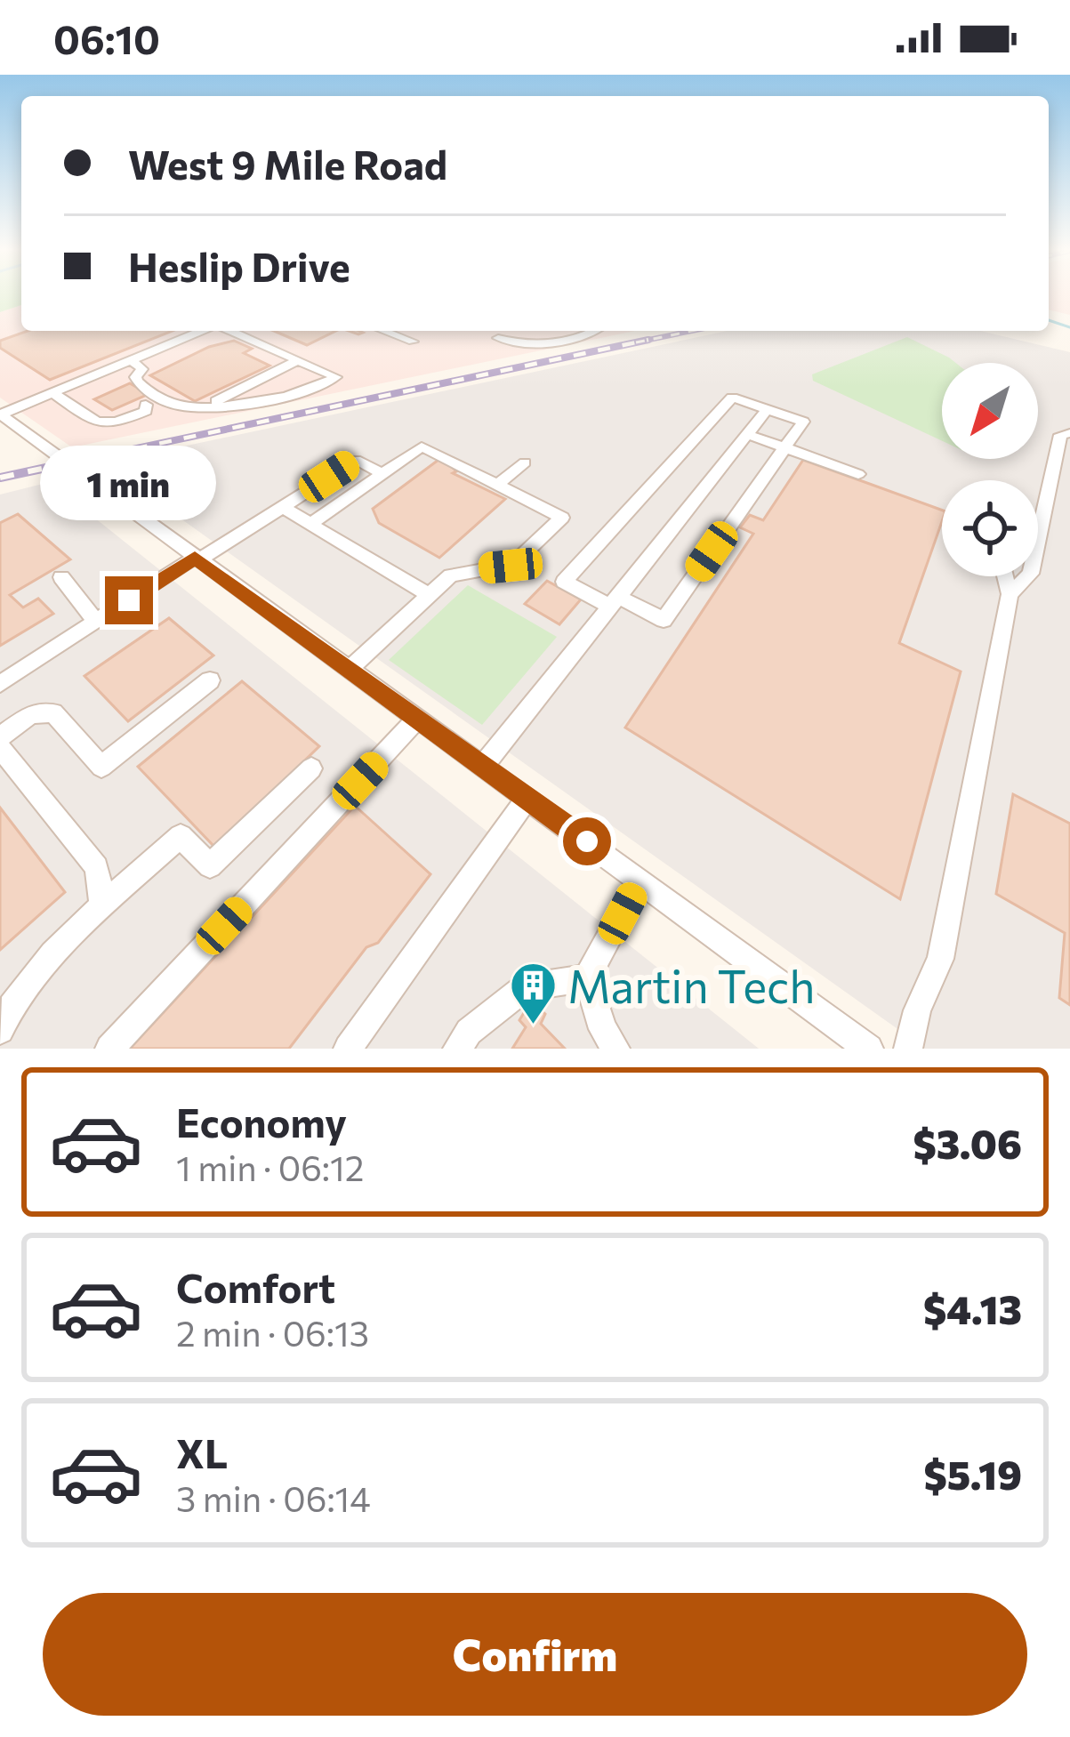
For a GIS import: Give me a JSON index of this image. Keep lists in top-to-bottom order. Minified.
{"places":{"building":["Martin Tech"]},"north":"bottom left","page":{"status":"06:10","banner":["West 9 Mile Road","Heslip Drive"],"bubble":"1 min","list":[{"name":"Economy","note":"1 min · 06:12","value":"$3.06"},{"name":"Comfort","note":"2 min · 06:13","value":"$4.13"},{"name":"XL","note":"3 min · 06:14","value":"$5.19"}],"buttons":"Confirm"}}
